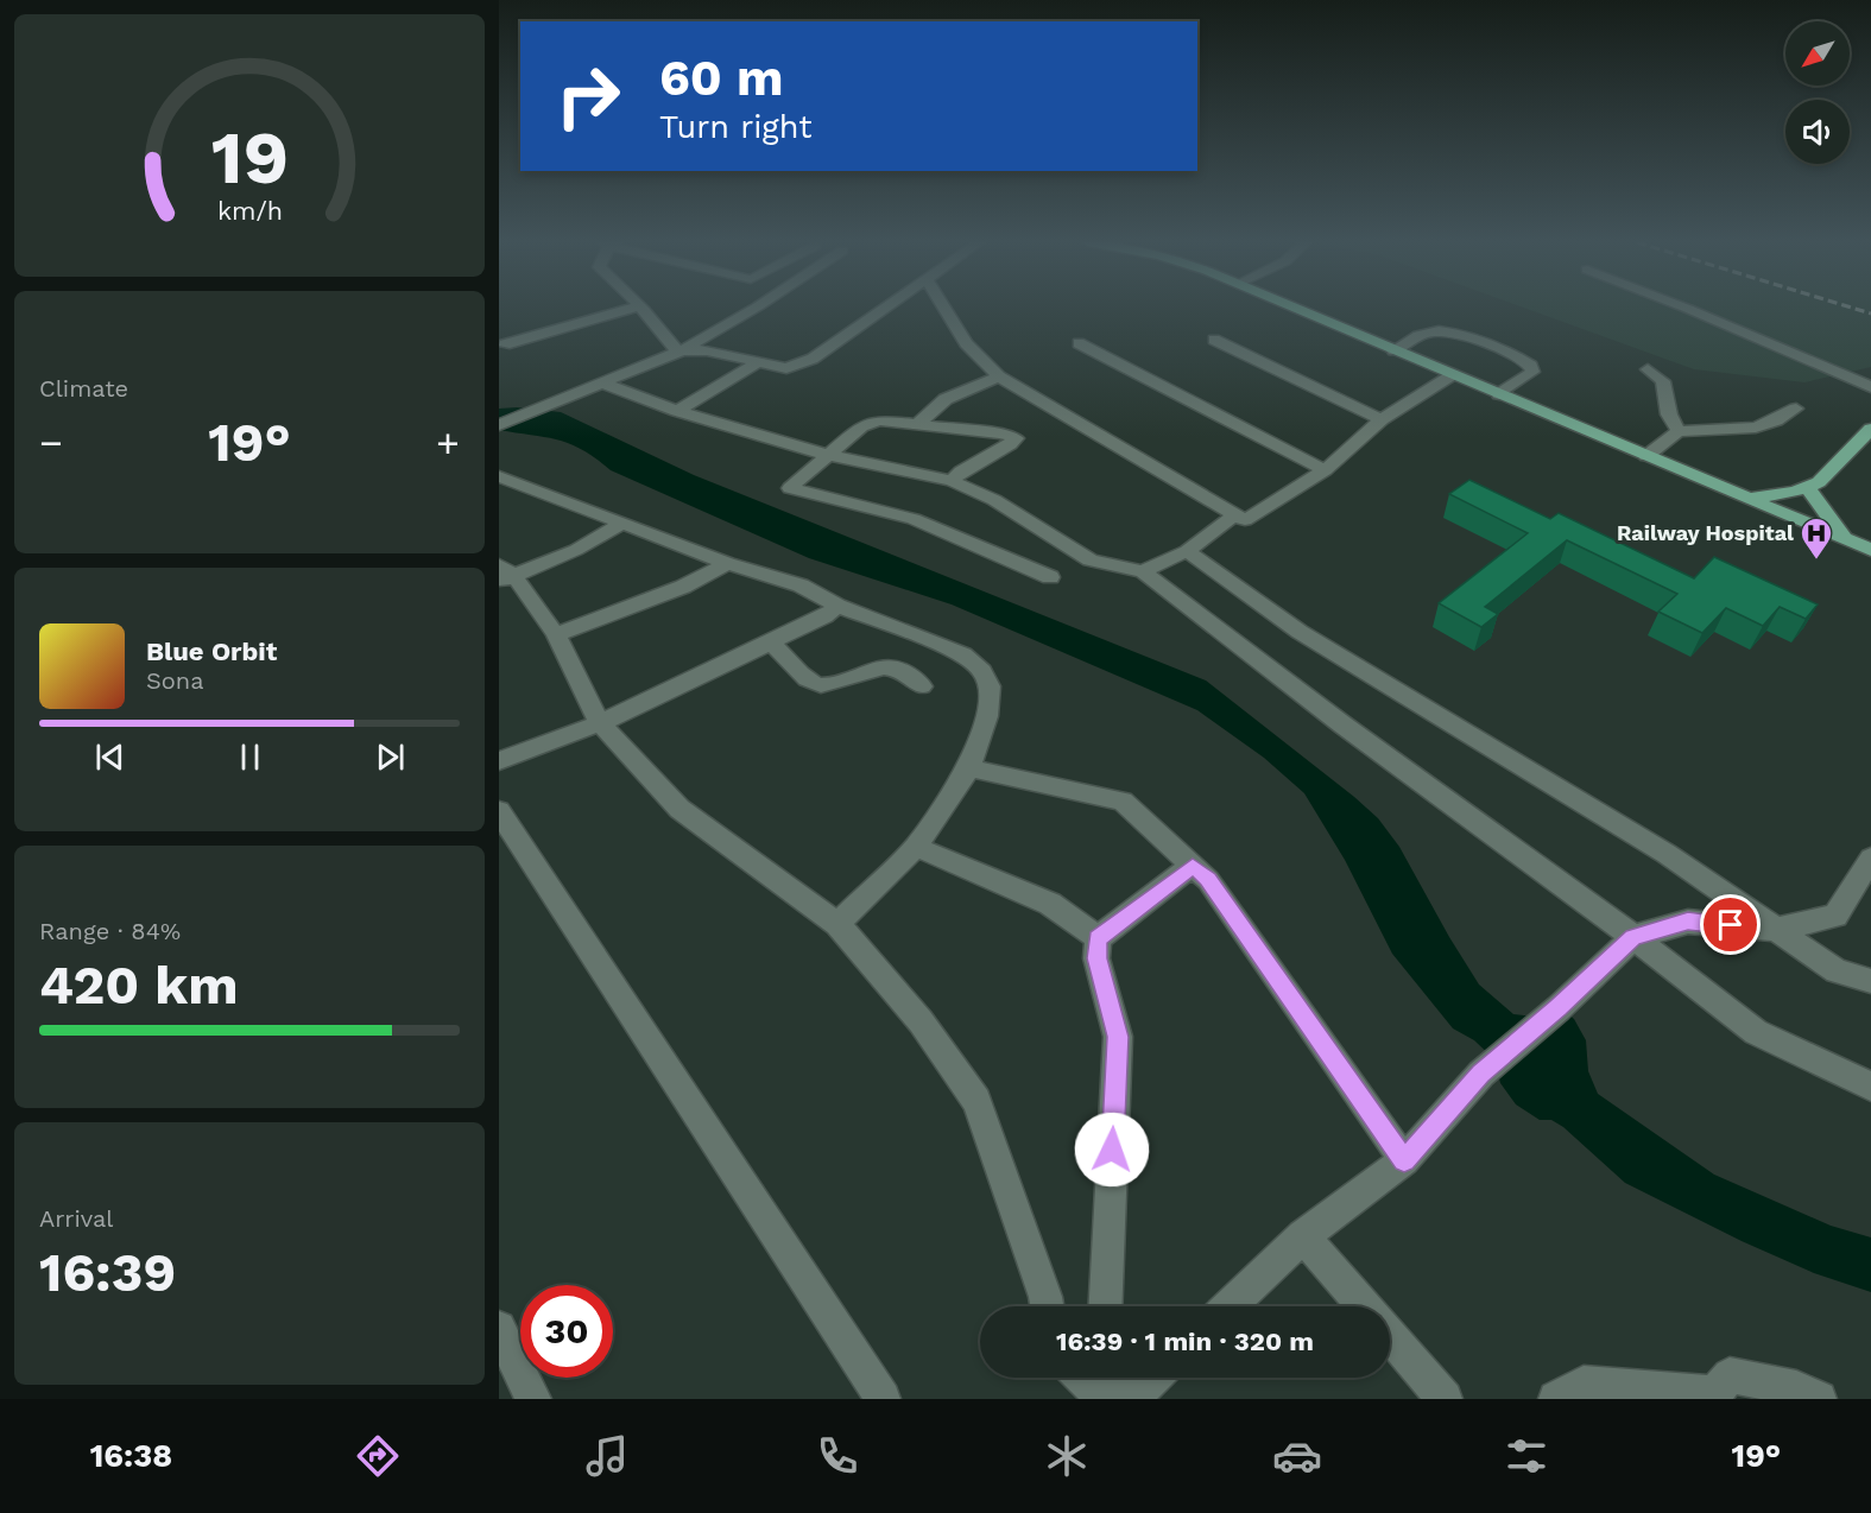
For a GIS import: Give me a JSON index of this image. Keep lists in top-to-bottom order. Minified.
{"places":{"hospital":["Railway Hospital"]},"north":"bottom left","page":{"turn":["60 m","Turn right"],"tile":["Climate",["Range · 84%","420 km"],["Arrival","16:39"]],"heat":["−","19°","+"],"song":["Blue Orbit","Sona"],"limit":"30","trip":"16:39 · 1 min · 320 m","tabs":["16:38","19°"],"gauge":["19","km/h"]}}
